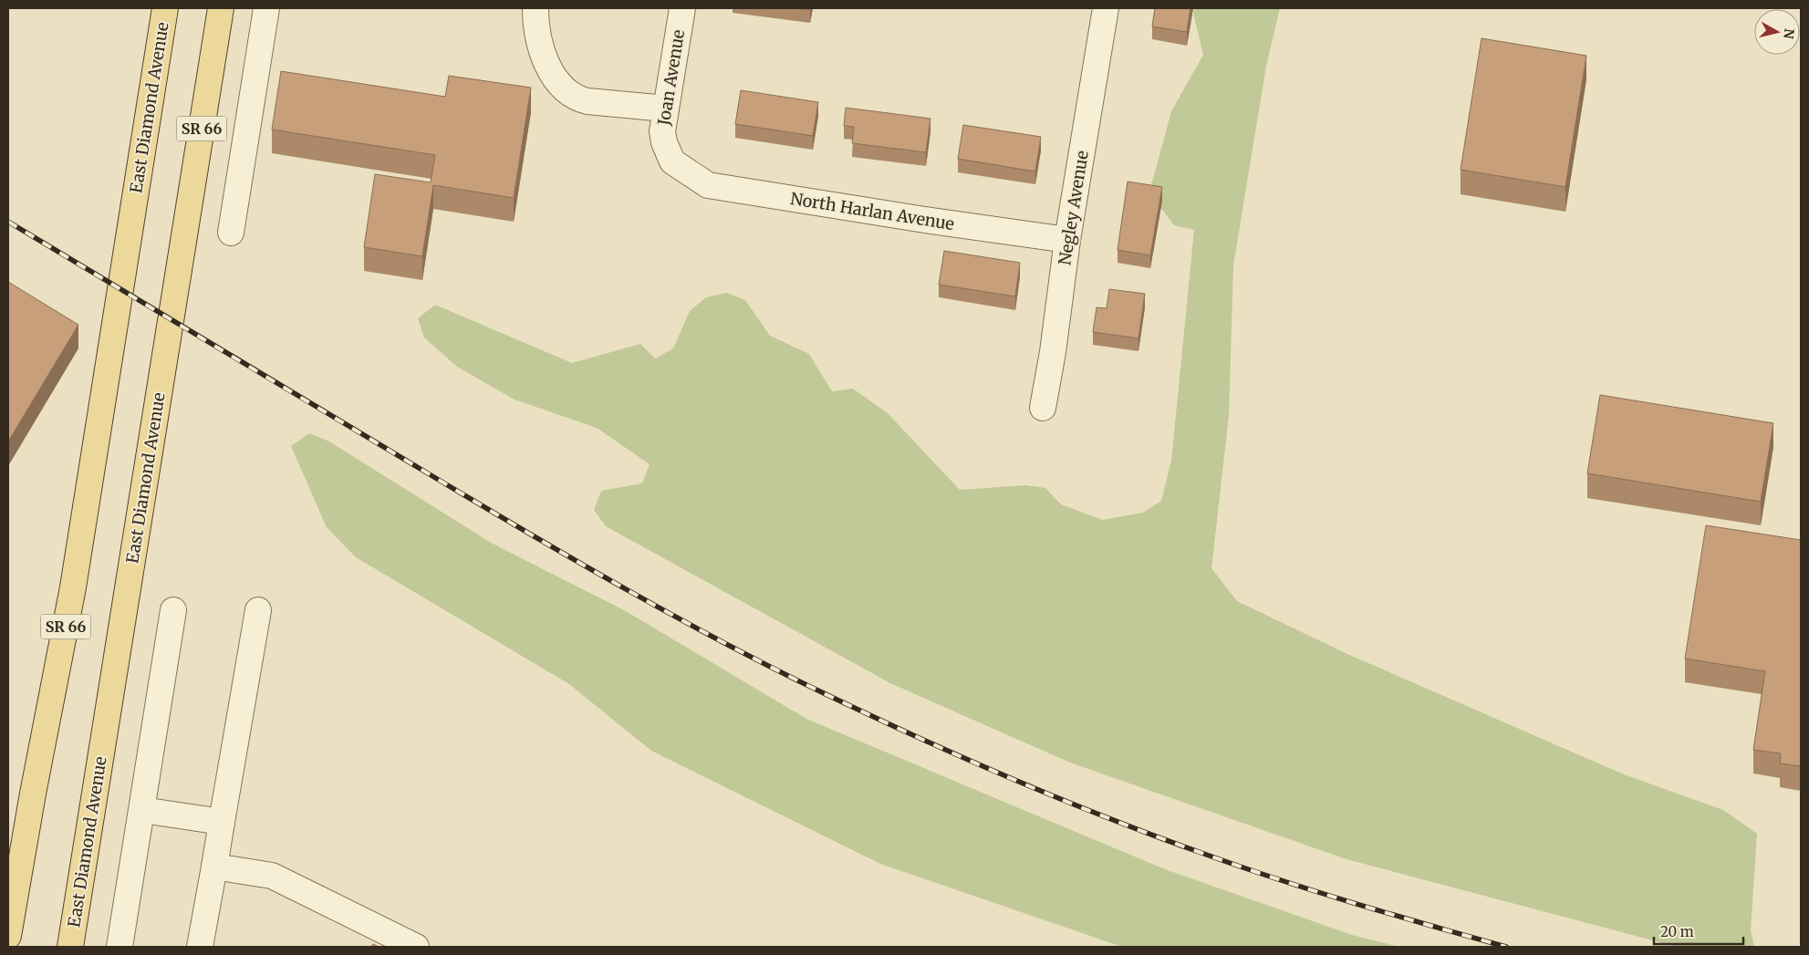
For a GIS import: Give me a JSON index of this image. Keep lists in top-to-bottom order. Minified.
{"streets":{"main road":["East Diamond Avenue","SR 66"],"street":["Joan Avenue","Negley Avenue","North Harlan Avenue"]},"crossings":[["Joan Avenue","North Harlan Avenue"],["Negley Avenue","North Harlan Avenue"]],"scale_bar":"20 m","north":"right"}
